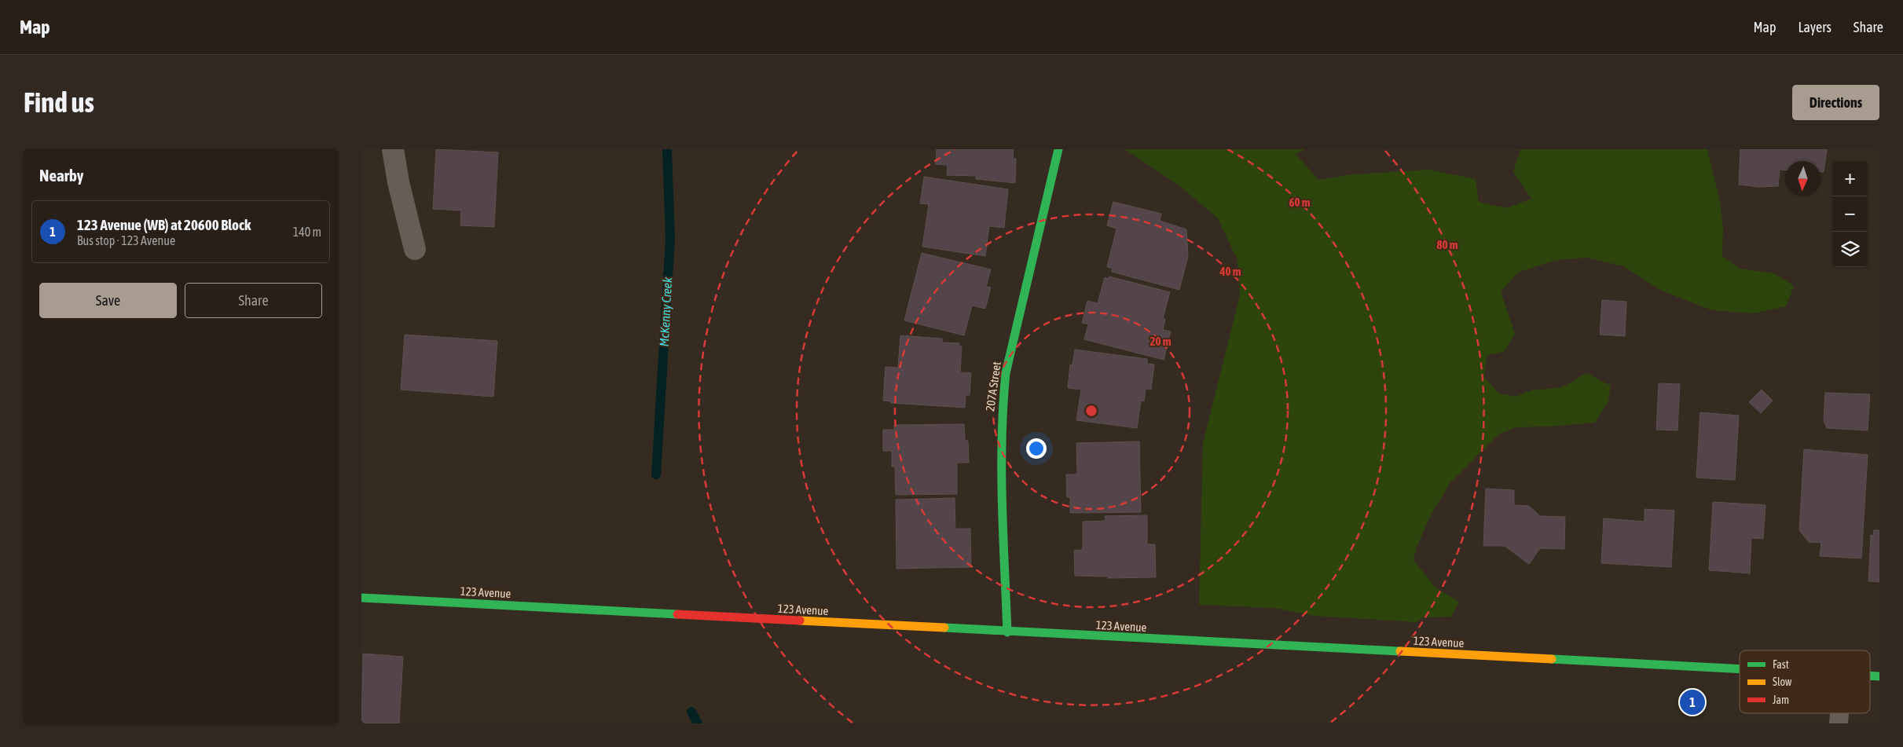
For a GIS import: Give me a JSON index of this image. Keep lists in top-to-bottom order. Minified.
{"streets":{"street":["207A Street","123 Avenue"]},"crossings":[["207A Street","123 Avenue"]],"water":["McKenny Creek"],"legend":["Fast","Slow","Jam"],"north":"bottom","page":{"header":"Map","nav":["Map","Layers","Share"],"buttons":["Directions",["Save","Share"]],"title":"Find us","heading":"Nearby","map_buttons":["+","−"],"list":[{"mark":"1","name":"123 Avenue (WB) at 20600 Block","note":"Bus stop · 123 Avenue","value":"140 m"}],"pins":"1"},"rings":["60 m","80 m","40 m","20 m"]}
